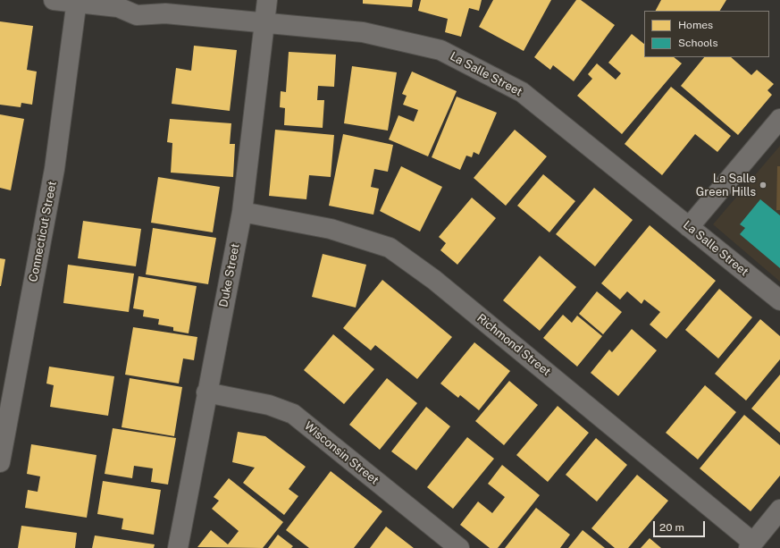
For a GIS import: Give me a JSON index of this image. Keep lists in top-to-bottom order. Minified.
{"streets":{"street":["La Salle Street","Connecticut Street","Duke Street","Richmond Street","Wisconsin Street"]},"crossings":[["La Salle Street","Connecticut Street"],["La Salle Street","Duke Street"],["Duke Street","Richmond Street"],["Duke Street","Wisconsin Street"]],"places":["La Salle Green Hills"],"legend":["Homes","Schools"],"scale_bar":"20 m"}
